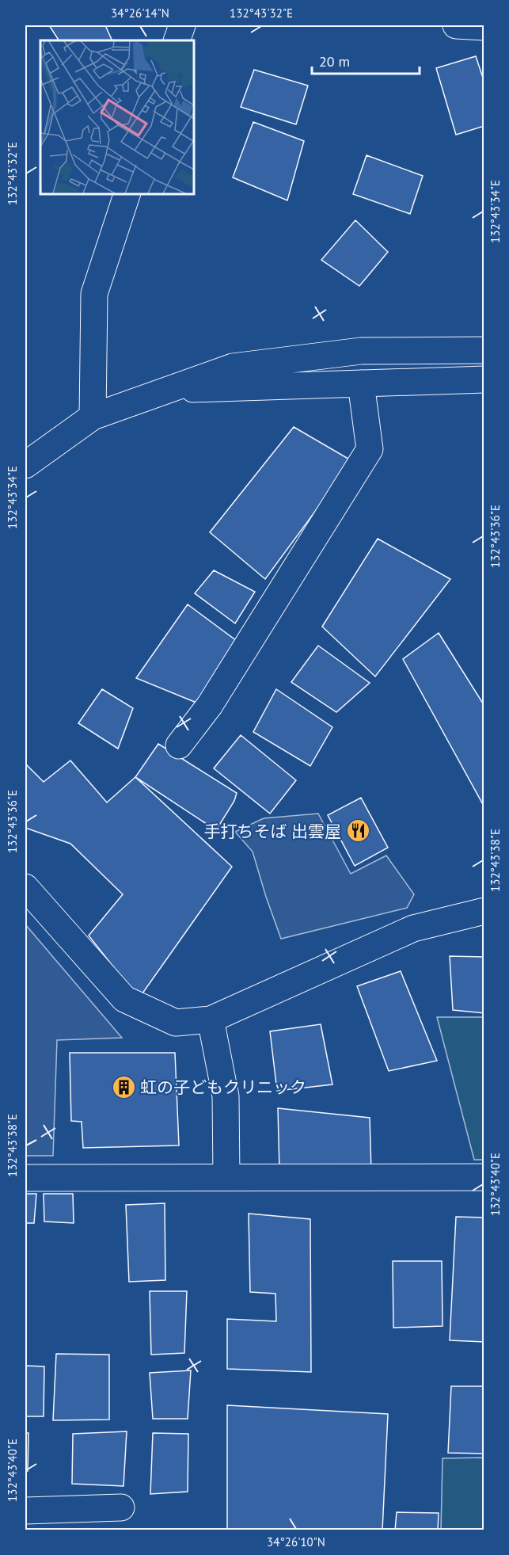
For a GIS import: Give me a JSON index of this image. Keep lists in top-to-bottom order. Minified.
{"places":{"restaurant":["手打ちそば 出雲屋"],"building":["虹の子どもクリニック"]},"scale_bar":"20 m","coordinates":["34°26'14\"N","132°43'32\"E","132°43'34\"E","132°43'36\"E","132°43'38\"E","132°43'40\"E","34°26'10\"N"]}
